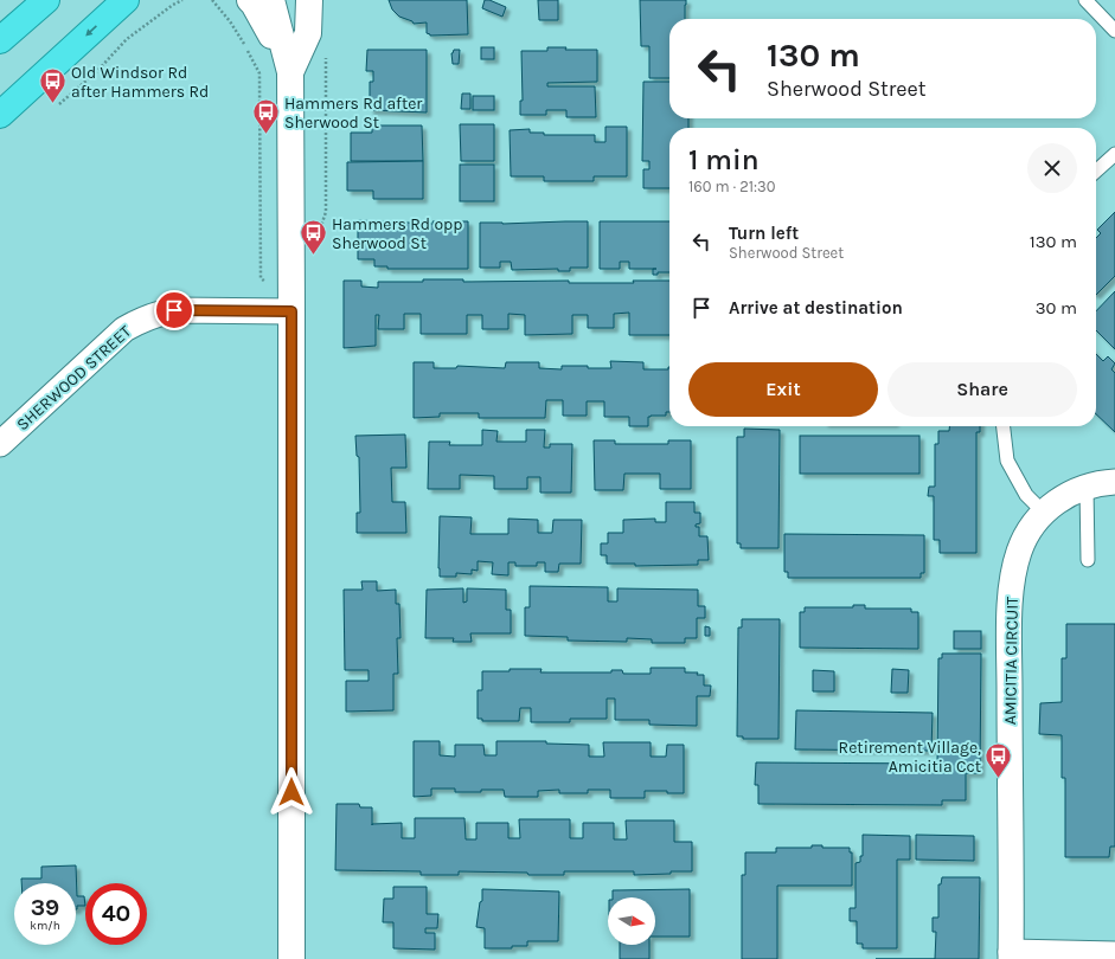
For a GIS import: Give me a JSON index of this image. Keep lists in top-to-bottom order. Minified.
{"streets":{"street":["SHERWOOD STREET","AMICITIA CIRCUIT"]},"places":{"bus stop":["Old Windsor Rd after Hammers Rd","Hammers Rd after Sherwood St","Hammers Rd opp Sherwood St","Retirement Village, Amicitia Cct"]},"north":"right","page":{"turn":["130 m","Sherwood Street"],"heading":["1 min","160 m · 21:30"],"list":[{"name":"Turn left","note":"Sherwood Street","value":"130 m"},{"name":"Arrive at destination","value":"30 m"}],"buttons":["Exit","Share"],"speed":"39 km/h","limit":"40"}}
